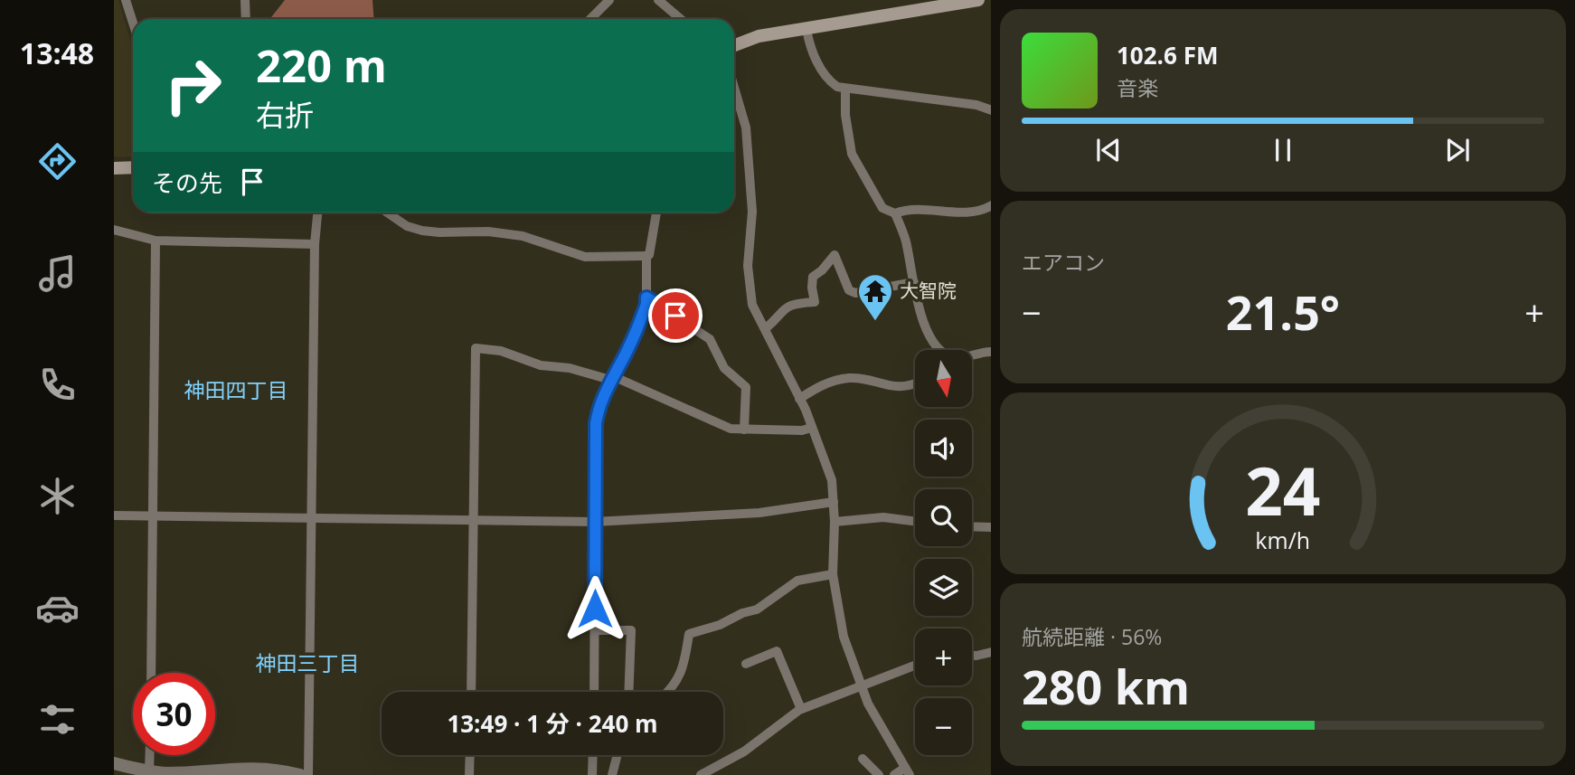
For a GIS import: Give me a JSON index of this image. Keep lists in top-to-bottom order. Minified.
{"districts":["神田四丁目","神田三丁目"],"places":{"temple":["大智院"]},"north":"bottom","page":{"tabs":"13:48","turn":["220 m","右折"],"song":["102.6 FM","音楽"],"then":"その先","tile":["エアコン",["航続距離 · 56%","280 km"]],"heat":["−","21.5°","+"],"map_buttons":["+","−"],"limit":"30","trip":"13:49 · 1 分 · 240 m","gauge":["24","km/h"]}}
